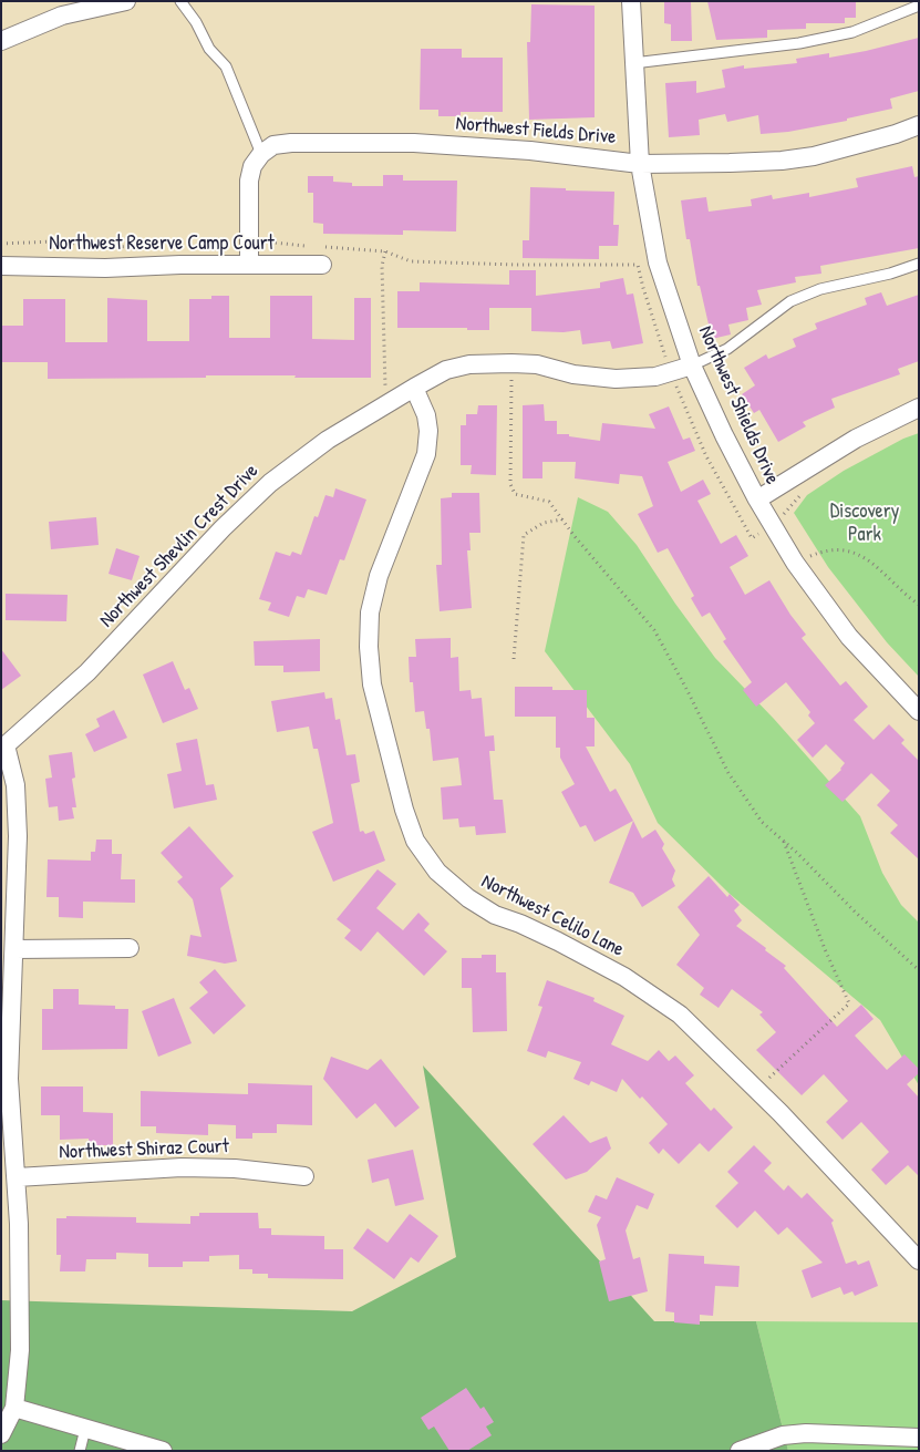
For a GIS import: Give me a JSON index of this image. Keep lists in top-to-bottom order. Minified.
{"streets":{"street":["Northwest Fields Drive","Northwest Reserve Camp Court","Northwest Shields Drive","Northwest Shevlin Crest Drive","Northwest Celilo Lane","Northwest Shiraz Court"]},"crossings":[["Northwest Fields Drive","Northwest Shields Drive"],["Northwest Shields Drive","Northwest Shevlin Crest Drive"],["Northwest Shevlin Crest Drive","Northwest Celilo Lane"]],"parks":["Discovery Park"]}
